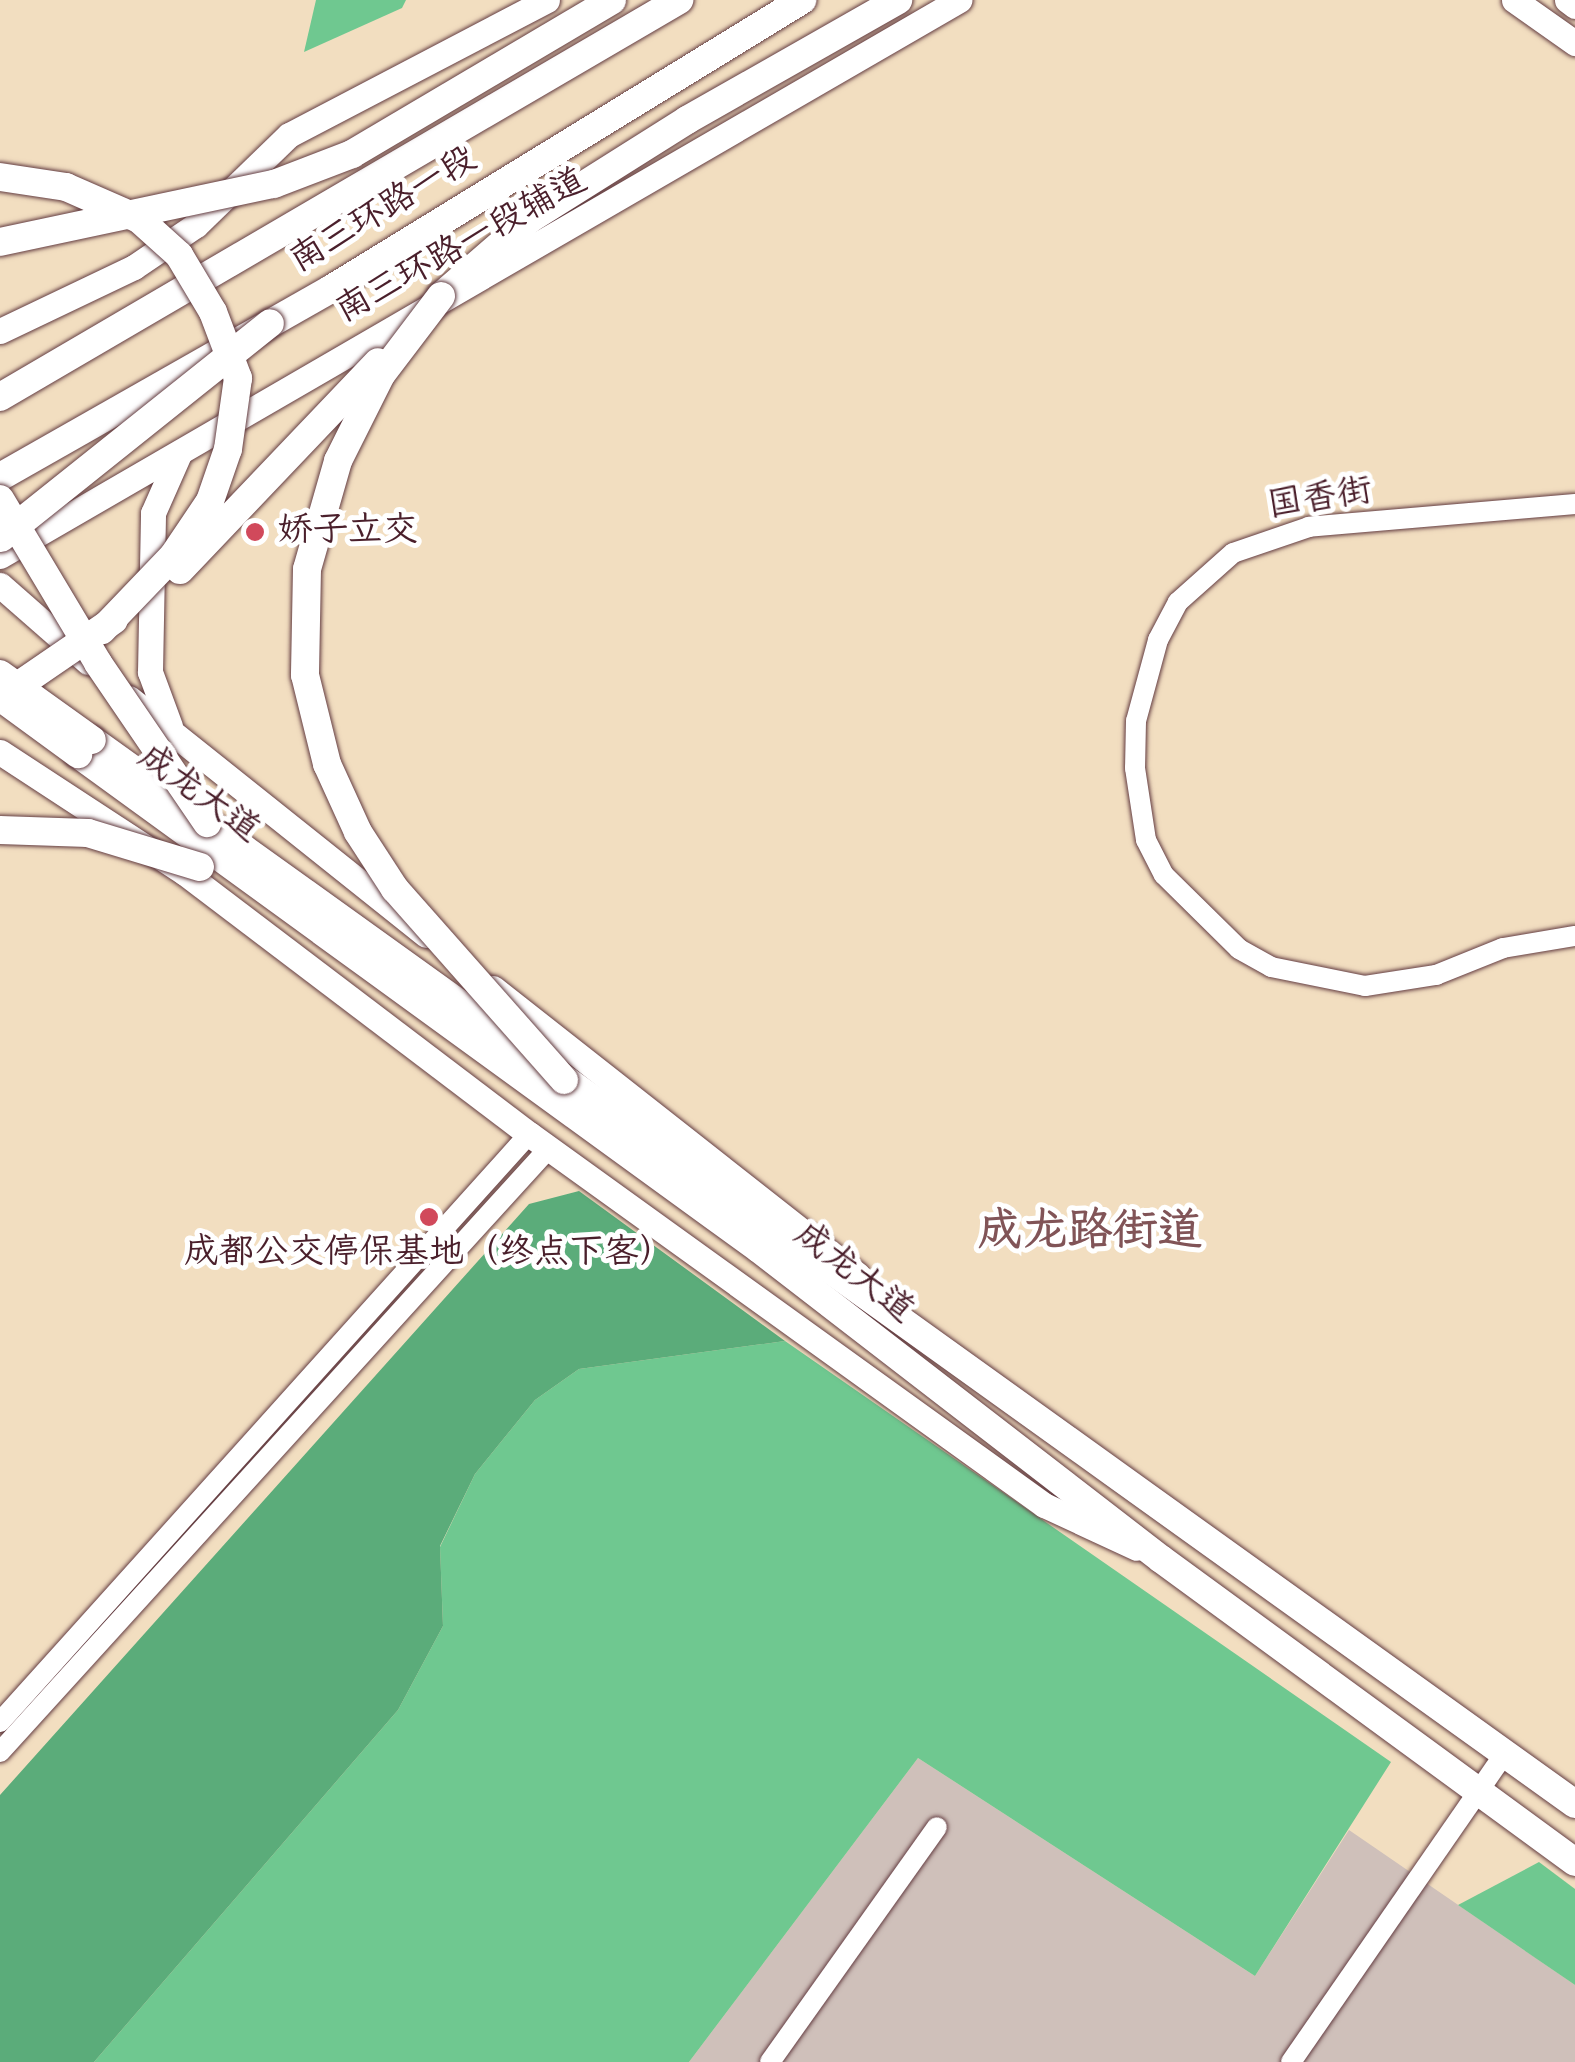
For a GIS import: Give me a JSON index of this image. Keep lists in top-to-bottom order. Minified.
{"streets":{"highway":["南三环路一段","成龙大道"],"main road":["南三环路一段辅道"],"street":["国香街"]},"districts":["成龙路街道"],"places":["娇子立交","成都公交停保基地（终点下客）"]}
